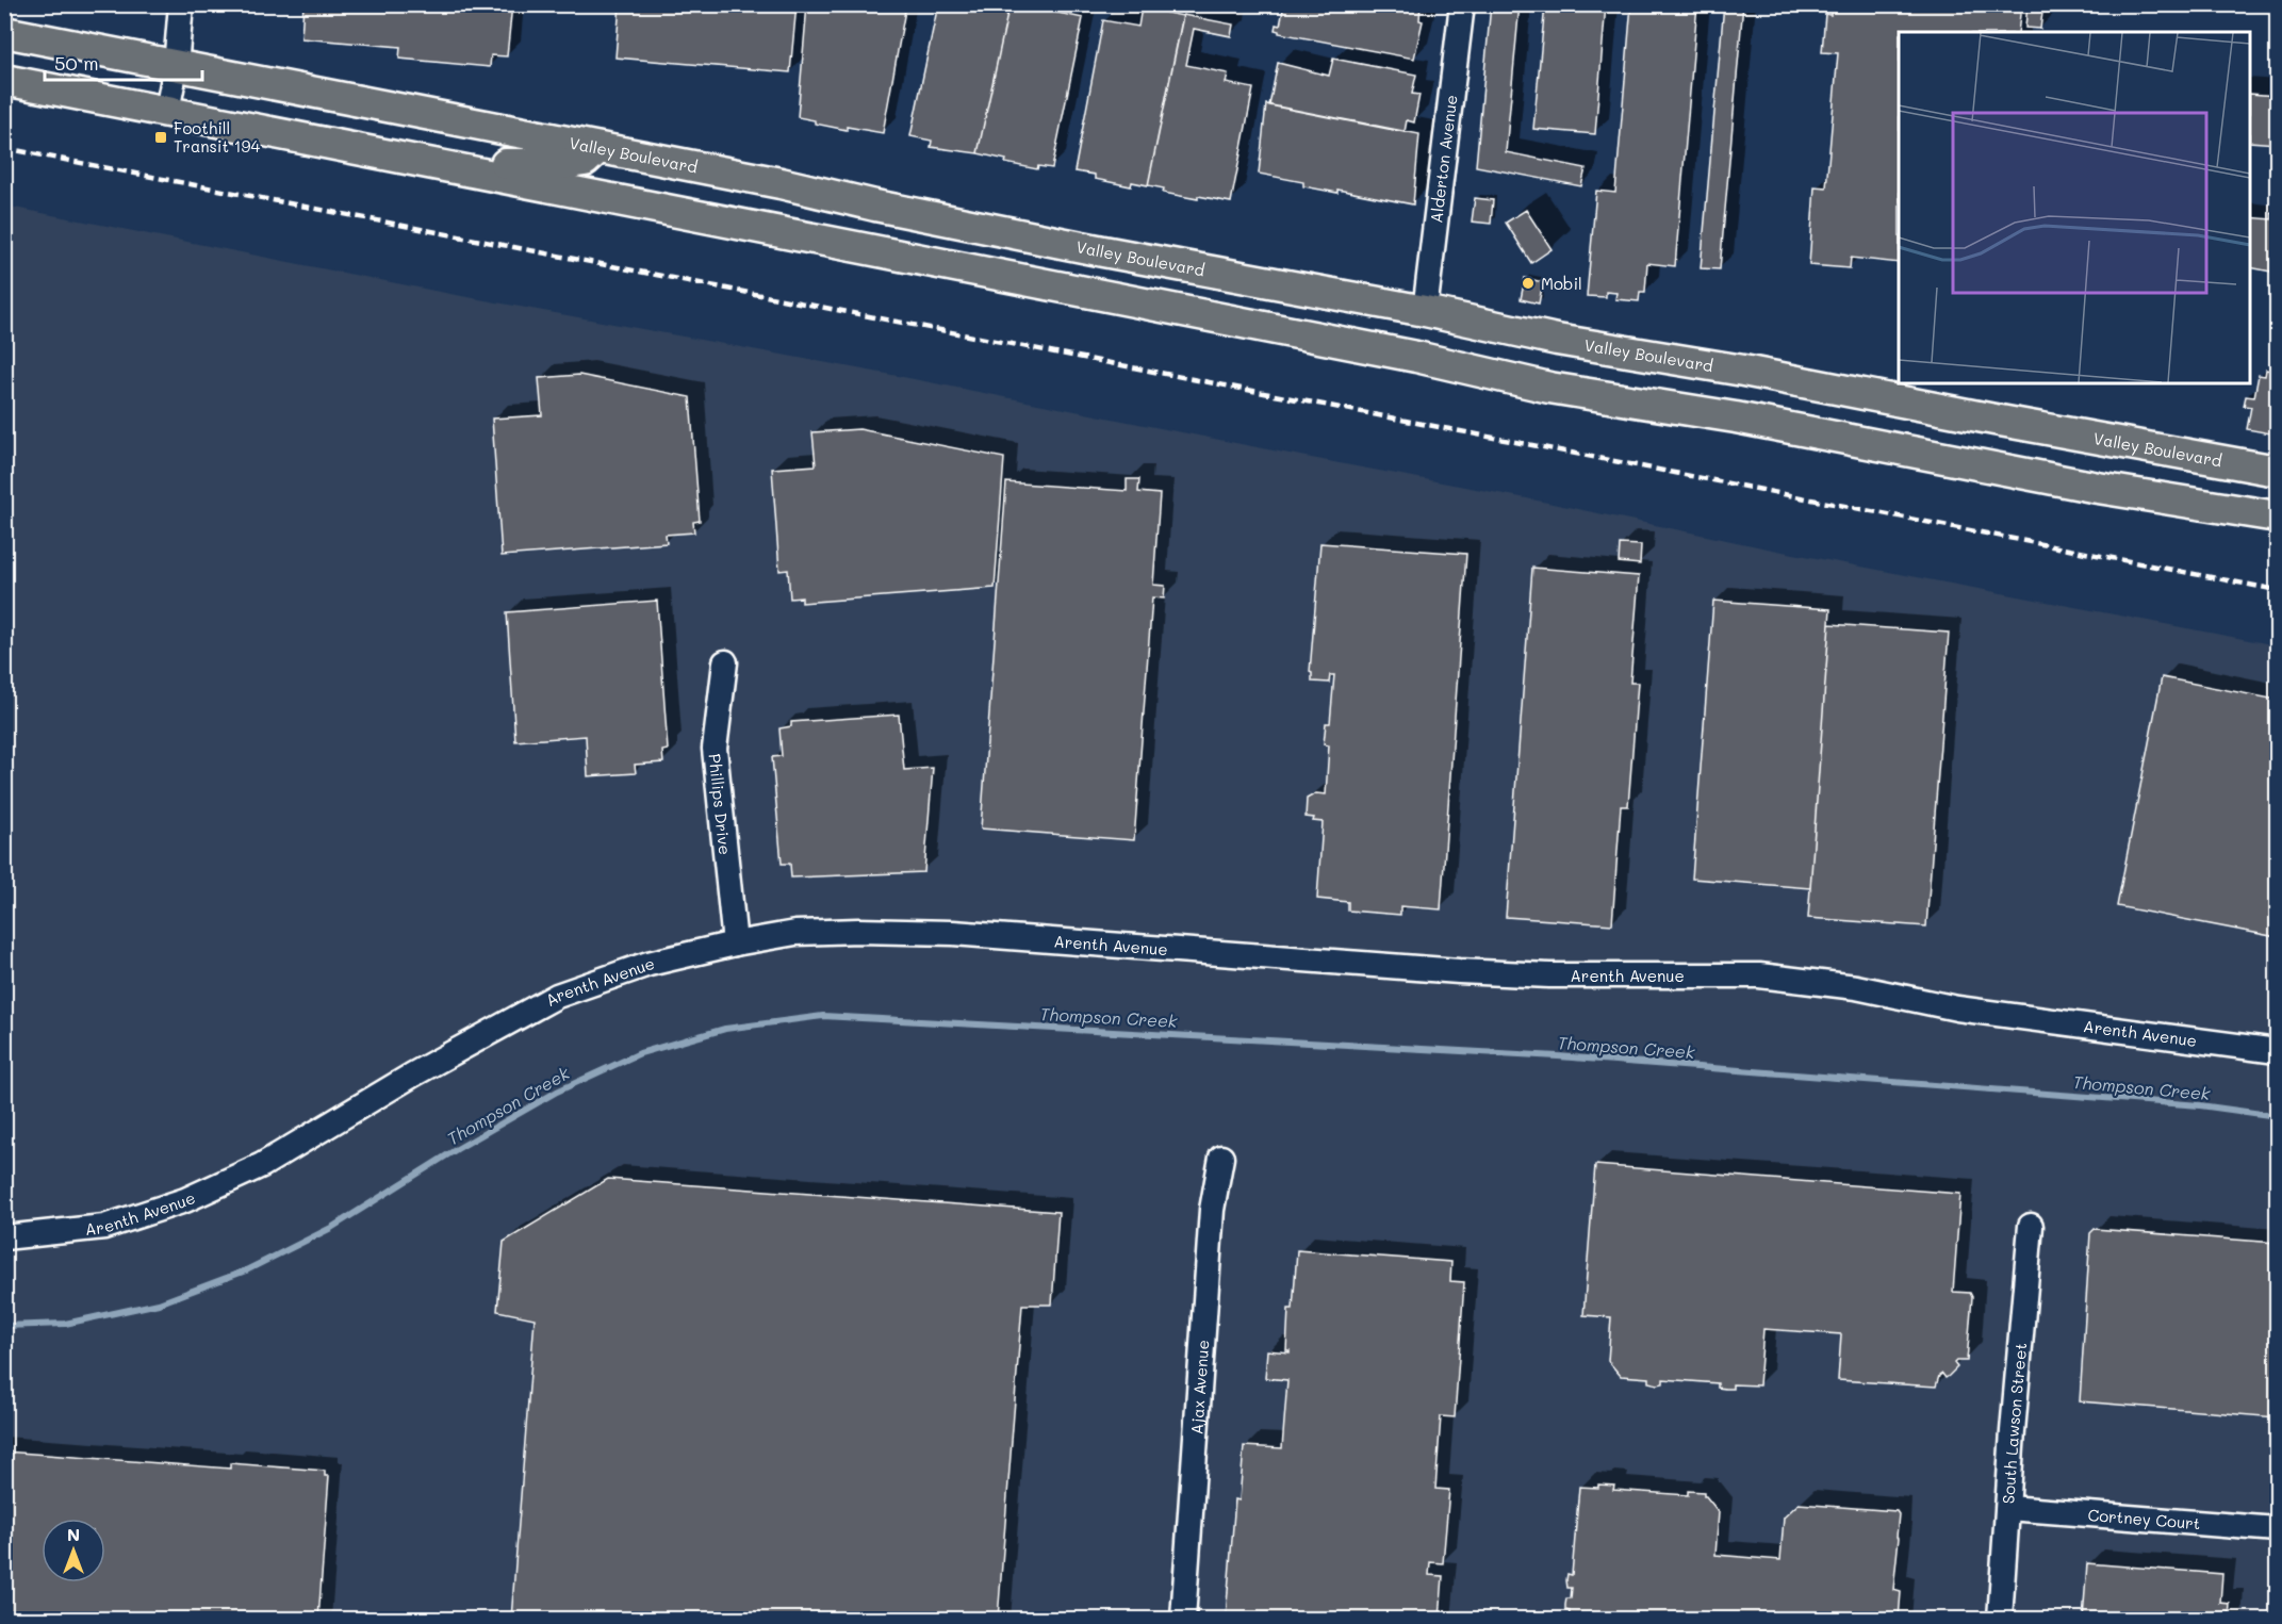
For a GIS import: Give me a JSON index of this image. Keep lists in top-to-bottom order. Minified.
{"streets":{"main road":["Valley Boulevard"],"street":["Alderton Avenue","Phillips Drive","Arenth Avenue","Ajax Avenue","South Lawson Street","Cortney Court"]},"crossings":[["Valley Boulevard","Alderton Avenue"],["Phillips Drive","Arenth Avenue"],["South Lawson Street","Cortney Court"]],"water":["Thompson Creek"],"places":{"transit":["Foothill Transit 194"],"other":["Mobil"]},"scale_bar":"50 m","north":"top"}
